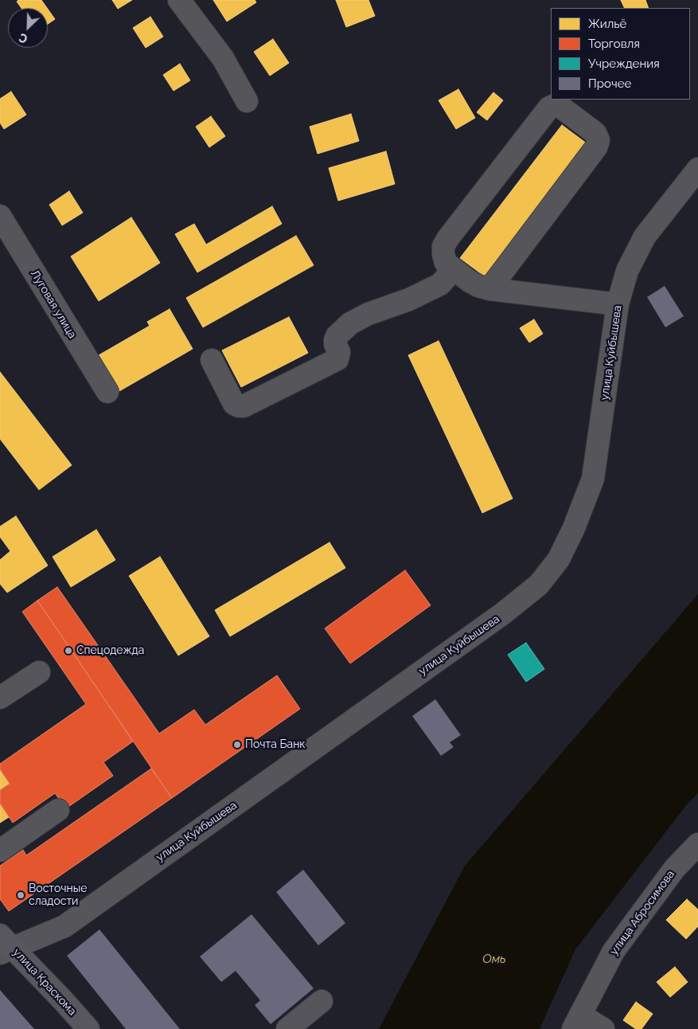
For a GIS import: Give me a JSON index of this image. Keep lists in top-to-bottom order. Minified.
{"streets":{"main road":["улица Краскома"],"street":["Луговая улица","улица Куйбышева","улица Абросимова"]},"crossings":[["улица Куйбышева","улица Краскома"]],"water":["Омь"],"places":["Спецодежда","Почта Банк","Восточные сладости"],"legend":["Жильё","Торговля","Учреждения","Прочее"],"north":"bottom left"}
